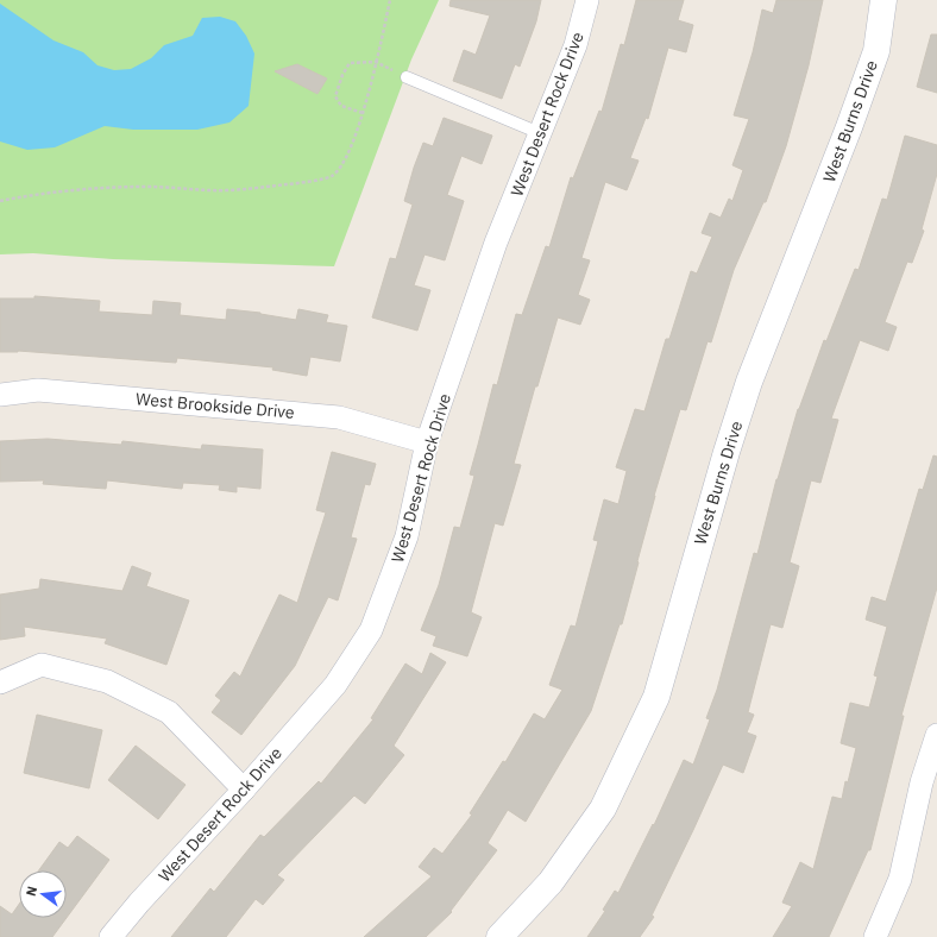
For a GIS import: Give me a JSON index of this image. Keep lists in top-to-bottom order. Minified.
{"streets":{"street":["West Desert Rock Drive","West Burns Drive","West Brookside Drive"]},"crossings":[["West Desert Rock Drive","West Brookside Drive"]],"north":"left"}
